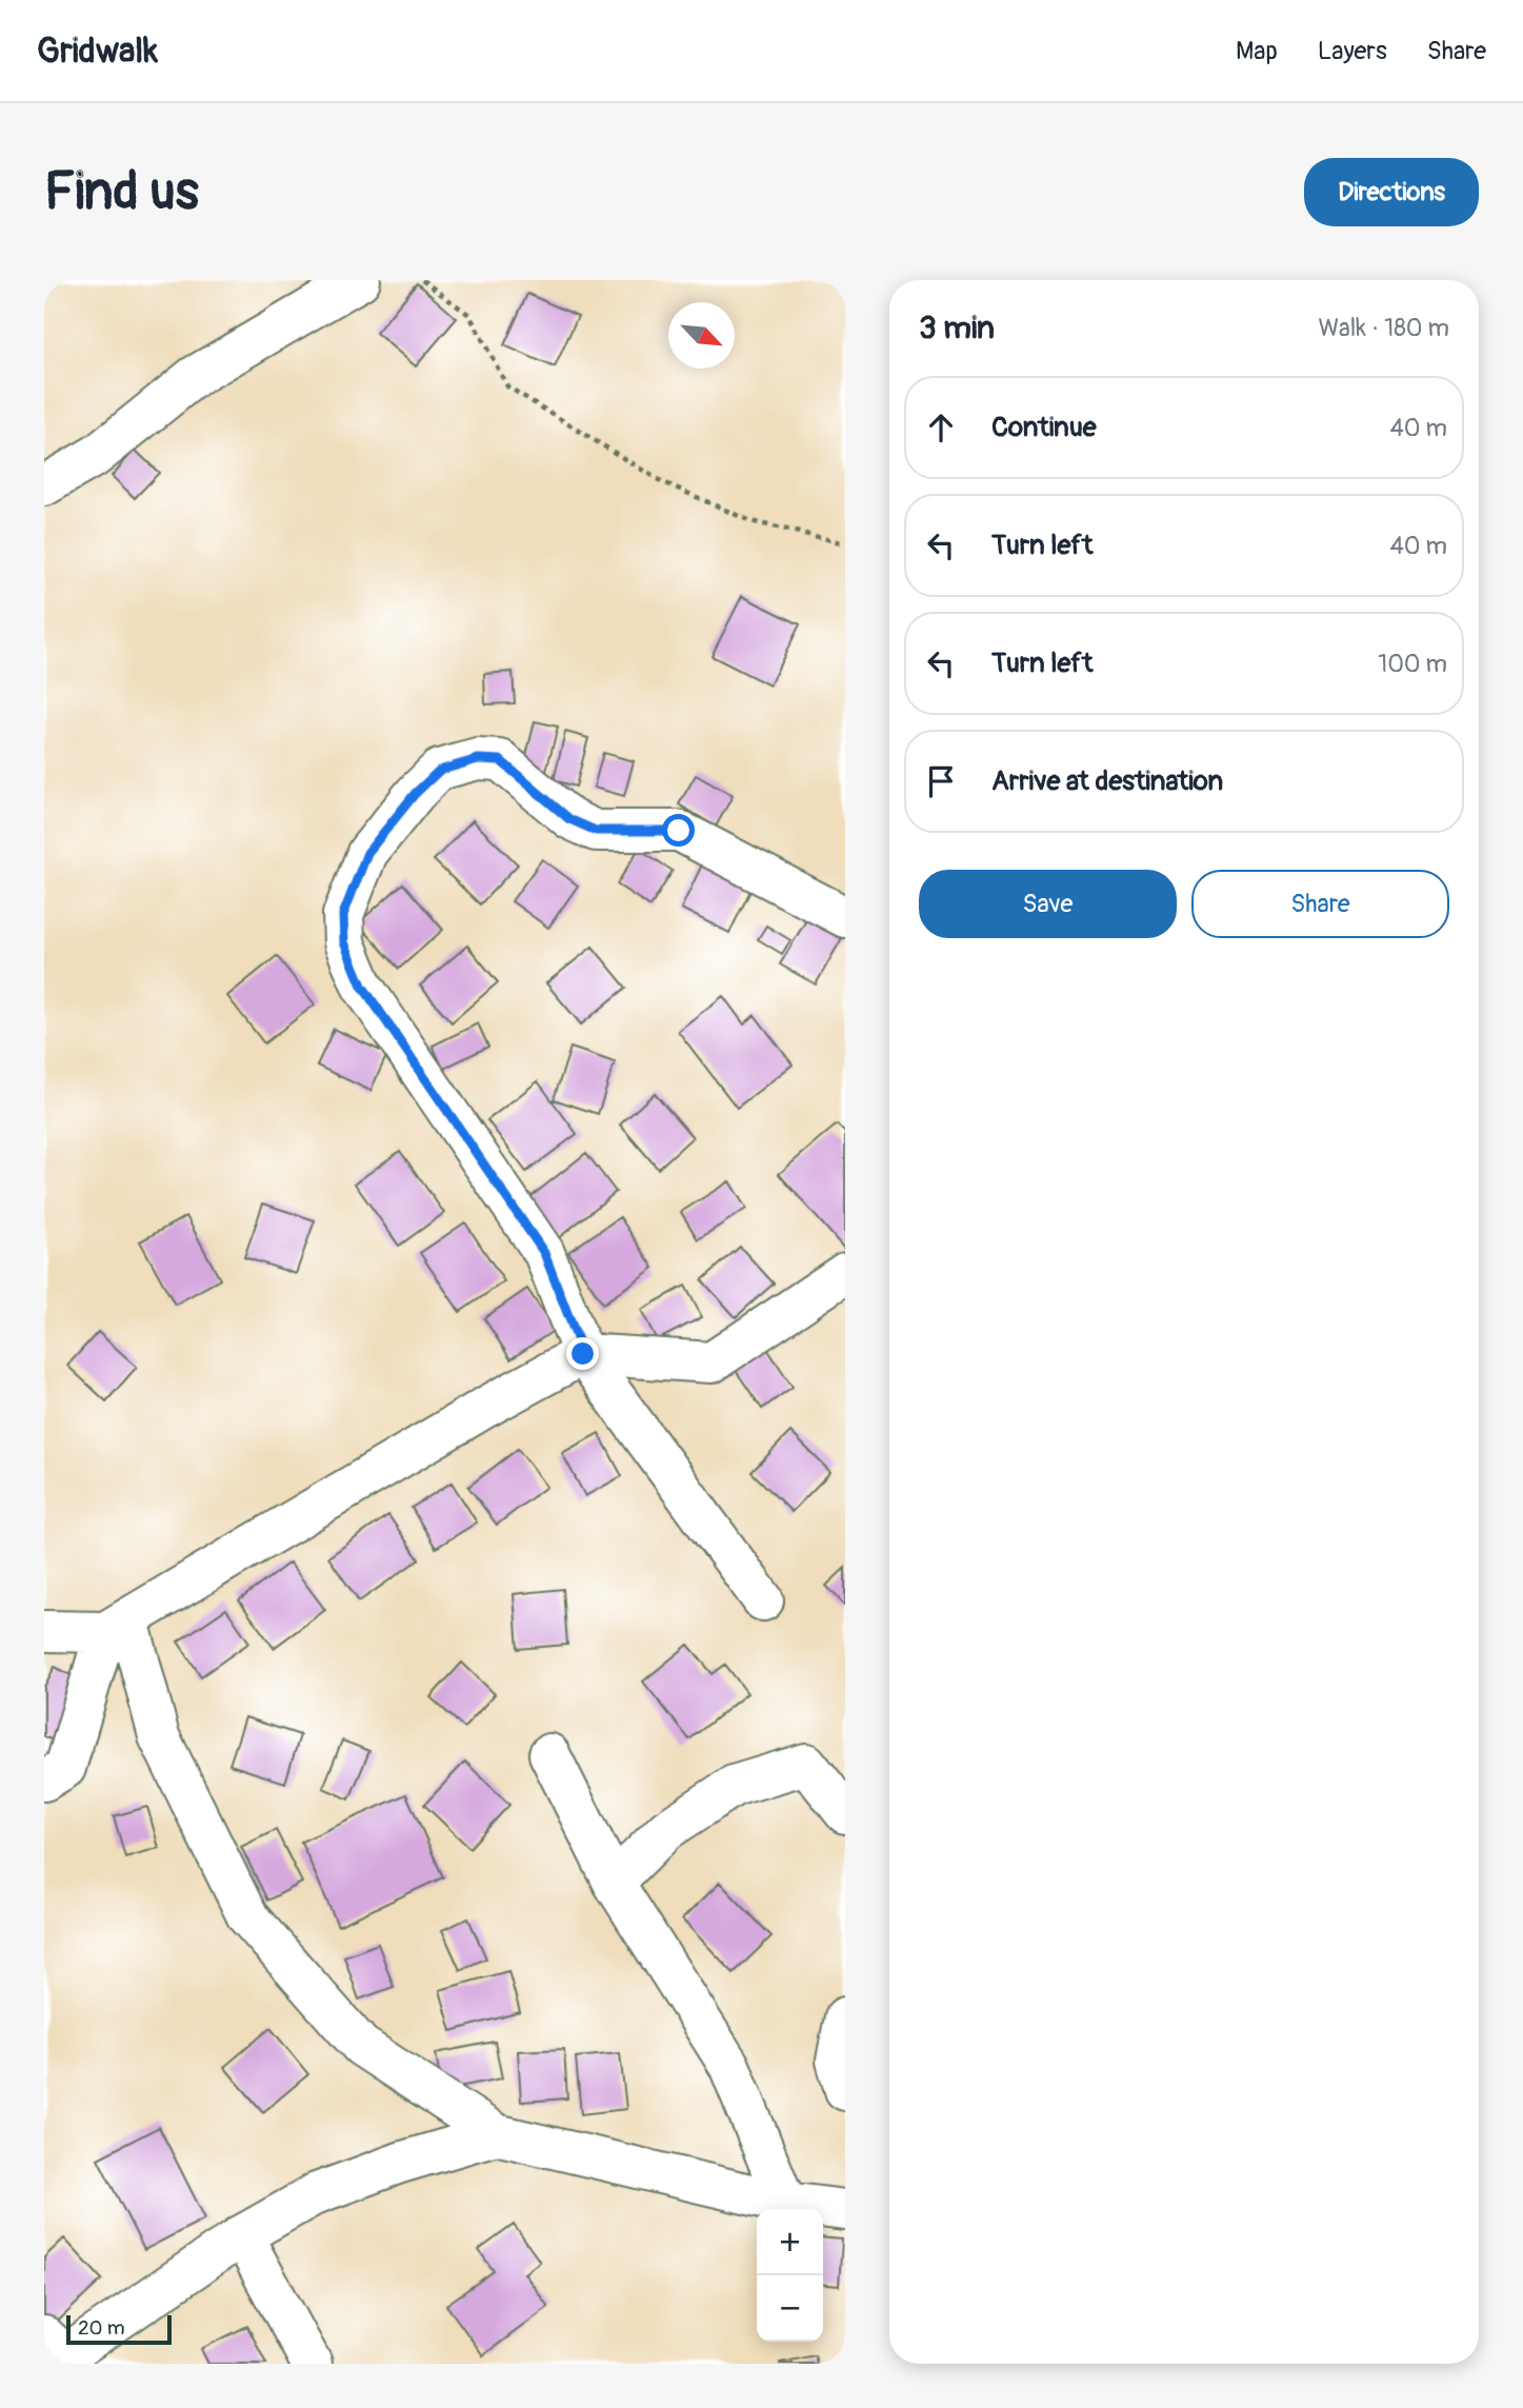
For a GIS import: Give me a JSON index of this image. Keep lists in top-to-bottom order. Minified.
{"scale_bar":"20 m","north":"bottom right","page":{"header":"Gridwalk","nav":["Map","Layers","Share"],"buttons":["Directions",["Save","Share"]],"title":"Find us","heading":["3 min","Walk · 180 m"],"list":[["Continue","40 m"],["Turn left","40 m"],["Turn left","100 m"],"Arrive at destination"],"map_buttons":["+","−"],"scale":"20 m"}}
